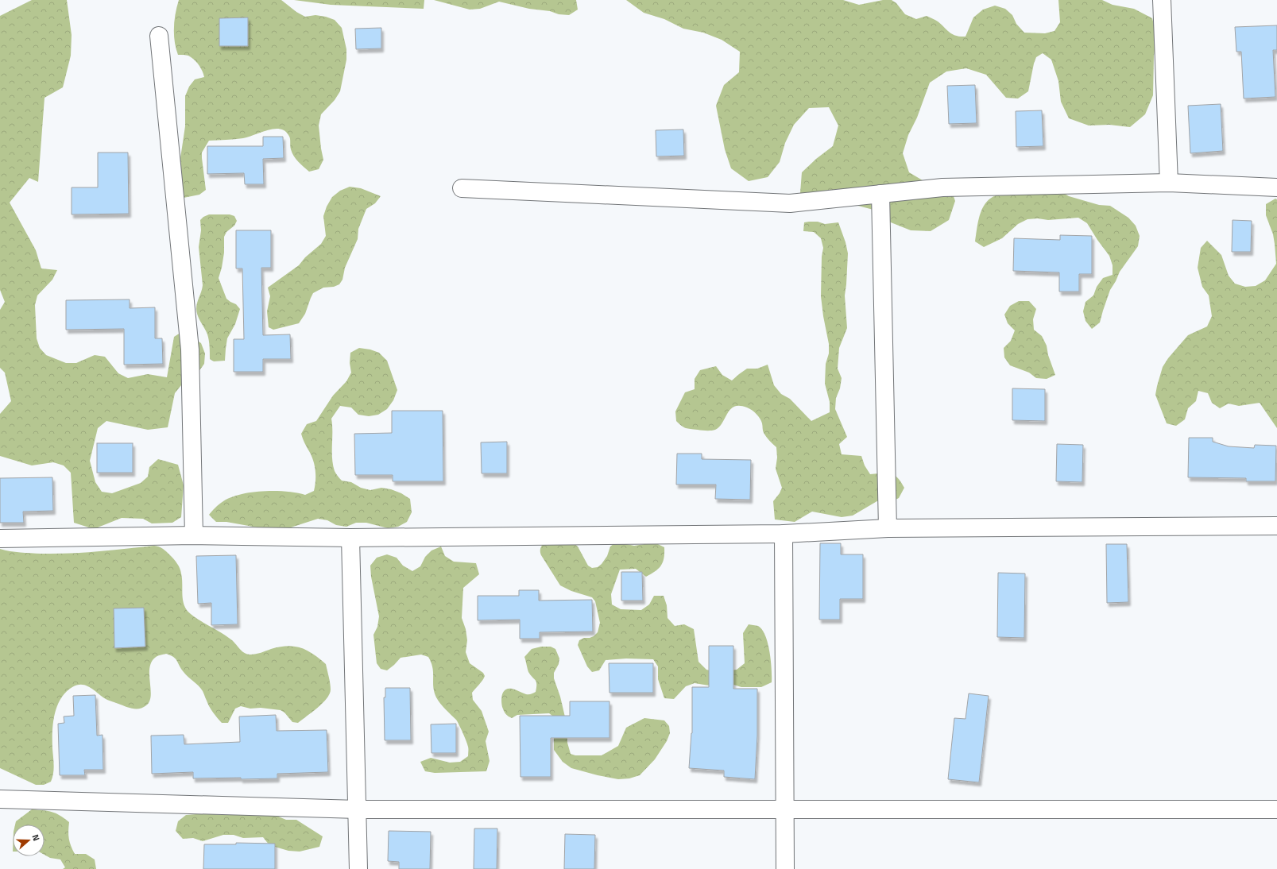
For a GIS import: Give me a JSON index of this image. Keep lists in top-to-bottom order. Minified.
{"north":"right"}
